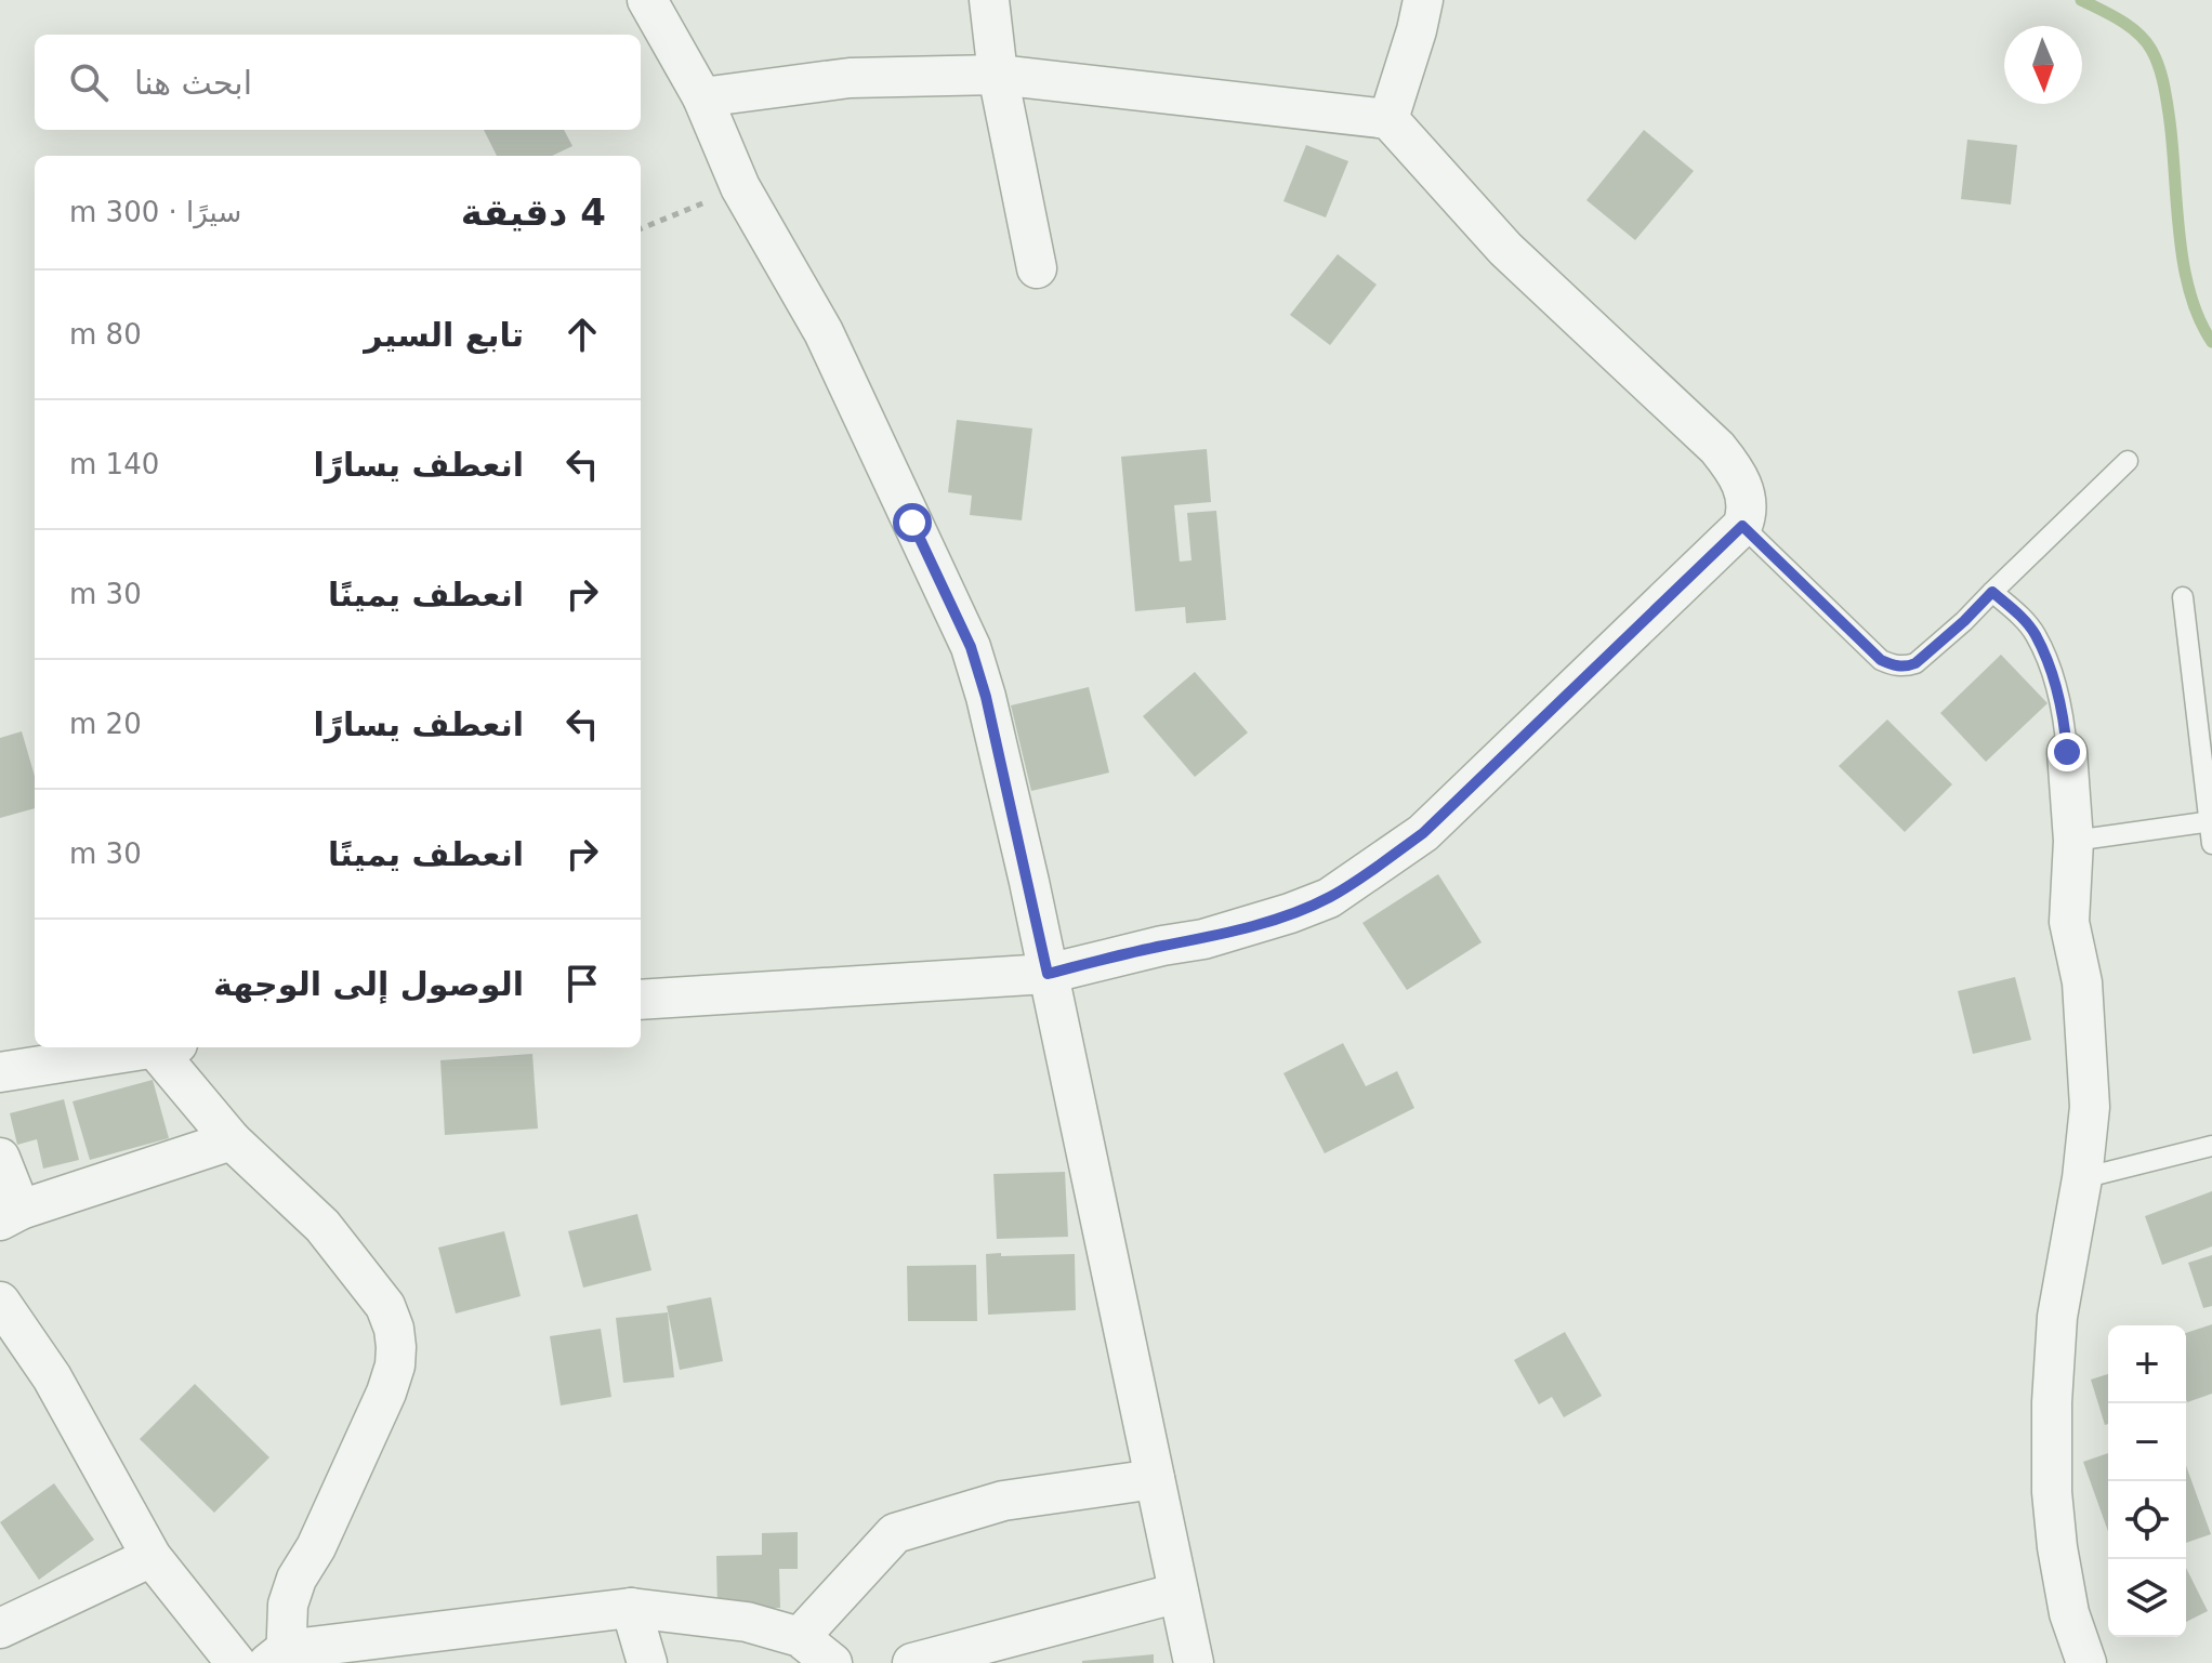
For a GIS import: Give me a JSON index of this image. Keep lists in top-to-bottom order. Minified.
{"north":"bottom","page":{"search":"ابحث هنا","heading":["4 دقيقة","سيرًا · 300 m"],"list":[["تابع السير","80 m"],["انعطف يسارًا","140 m"],["انعطف يمينًا","30 m"],["انعطف يسارًا","20 m"],["انعطف يمينًا","30 m"],"الوصول إلى الوجهة"],"map_buttons":["+","−"]}}
